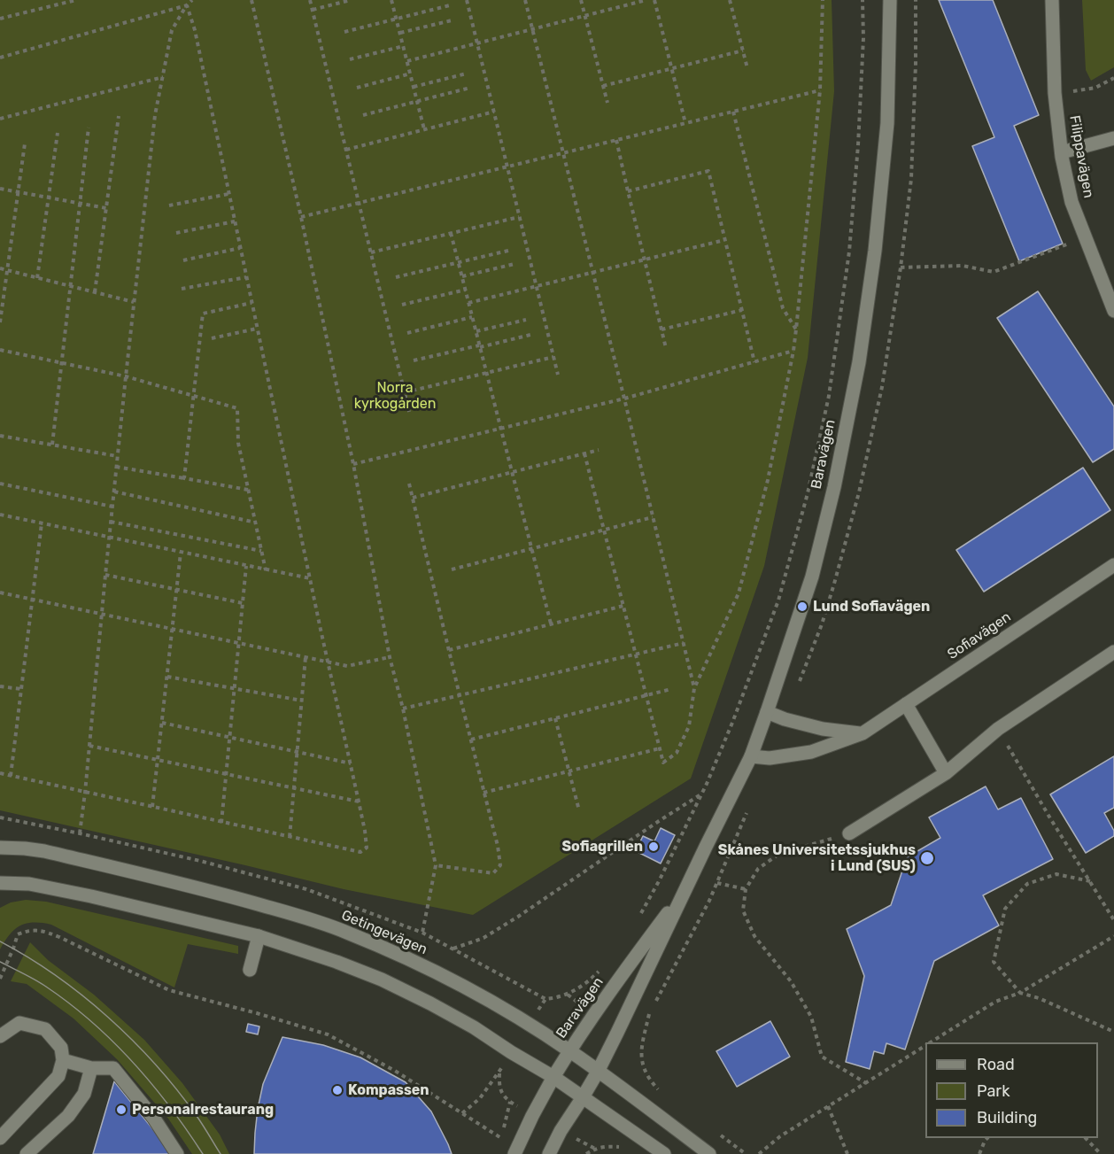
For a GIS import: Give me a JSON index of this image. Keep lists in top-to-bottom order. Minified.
{"streets":{"street":["Filippavägen","Baravägen","Sofiavägen","Getingevägen"]},"crossings":[["Baravägen","Sofiavägen"],["Baravägen","Getingevägen"]],"parks":["Norra kyrkogården"],"places":["Lund Sofiavägen","Sofiagrillen","Skånes Universitetssjukhus i Lund (SUS)","Kompassen","Personalrestaurang"],"legend":["Road","Park","Building"]}
